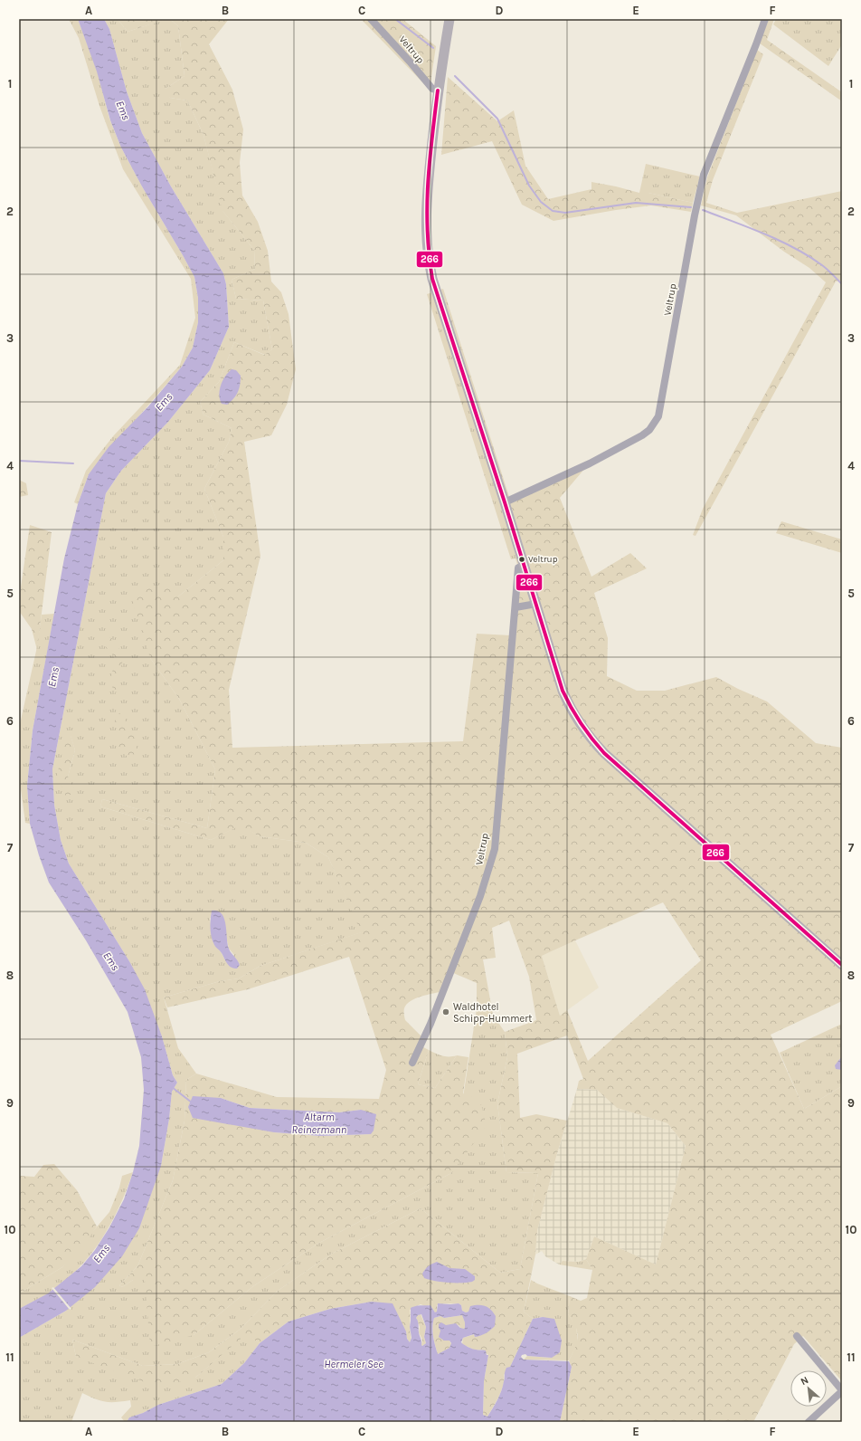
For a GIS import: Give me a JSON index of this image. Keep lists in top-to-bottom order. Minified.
{"streets":{"street":["Veltrup"]},"water":["Ems","Altarm Reinermann","Hermeler See"],"places":["Veltrup","Waldhotel Schipp-Hummert"],"lines":["transit line 266"],"north":"top left","grid":{"columns":["A","B","C","D","E","F"],"rows":["1","2","3","4","5","6","7","8","9","10","11"]}}
